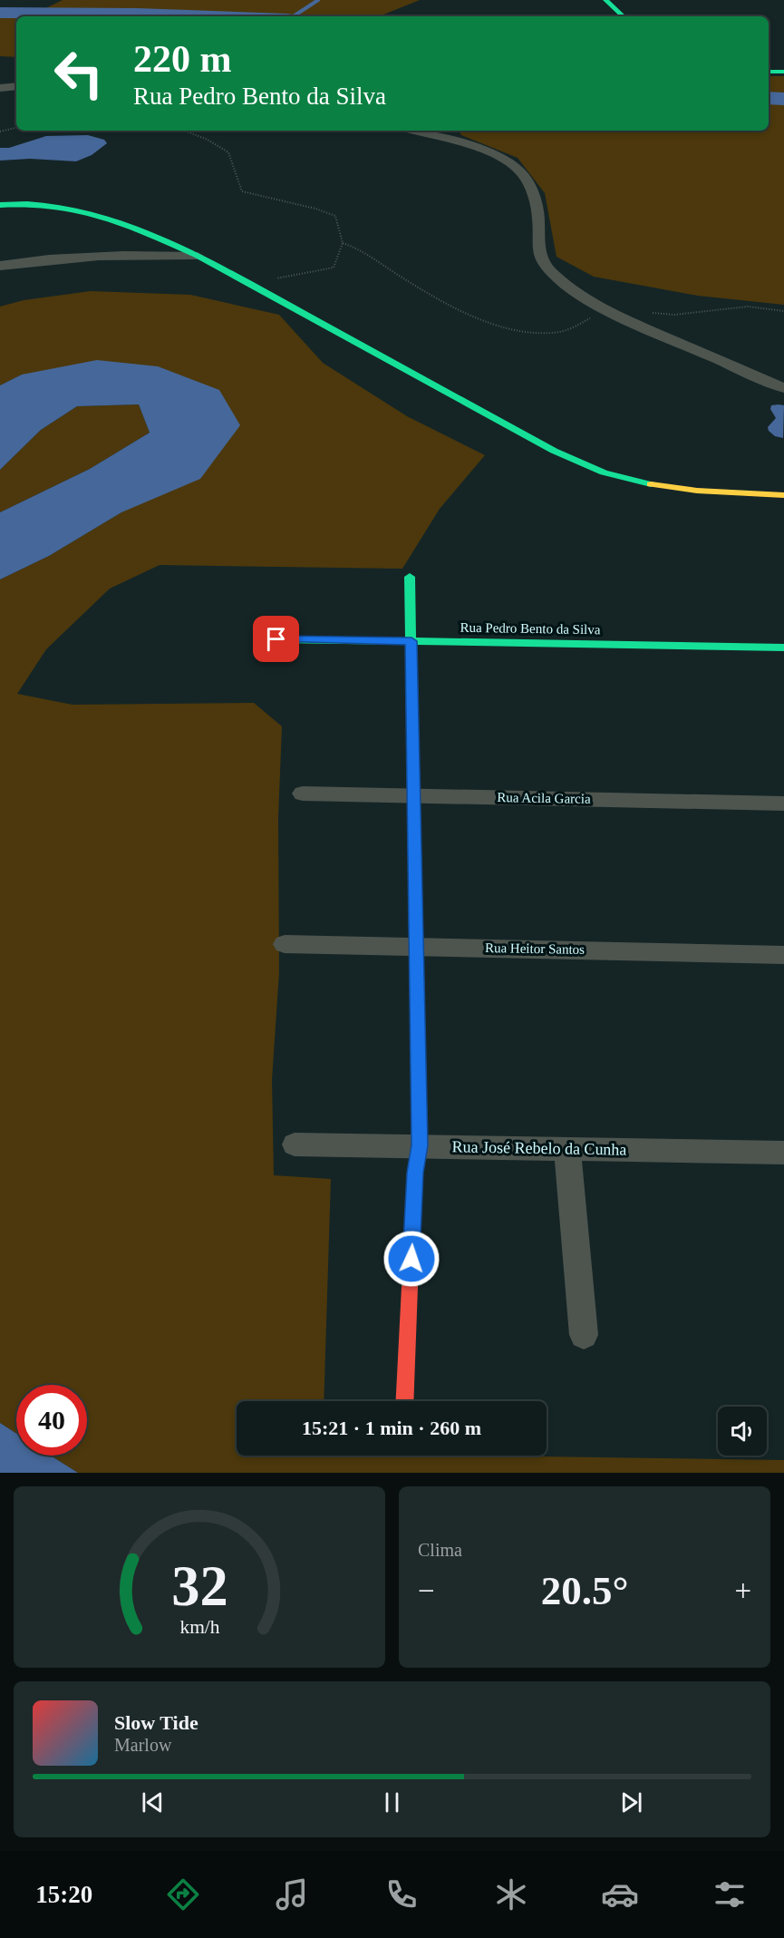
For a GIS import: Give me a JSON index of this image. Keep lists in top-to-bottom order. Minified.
{"streets":{"street":["Rua Pedro Bento da Silva","Rua Acila Garcia","Rua Heitor Santos","Rua José Rebelo da Cunha"]},"page":{"turn":["220 m","Rua Pedro Bento da Silva"],"limit":"40","trip":"15:21 · 1 min · 260 m","tile":"Clima","heat":["−","20.5°","+"],"song":["Slow Tide","Marlow"],"tabs":"15:20","gauge":["32","km/h"]}}
